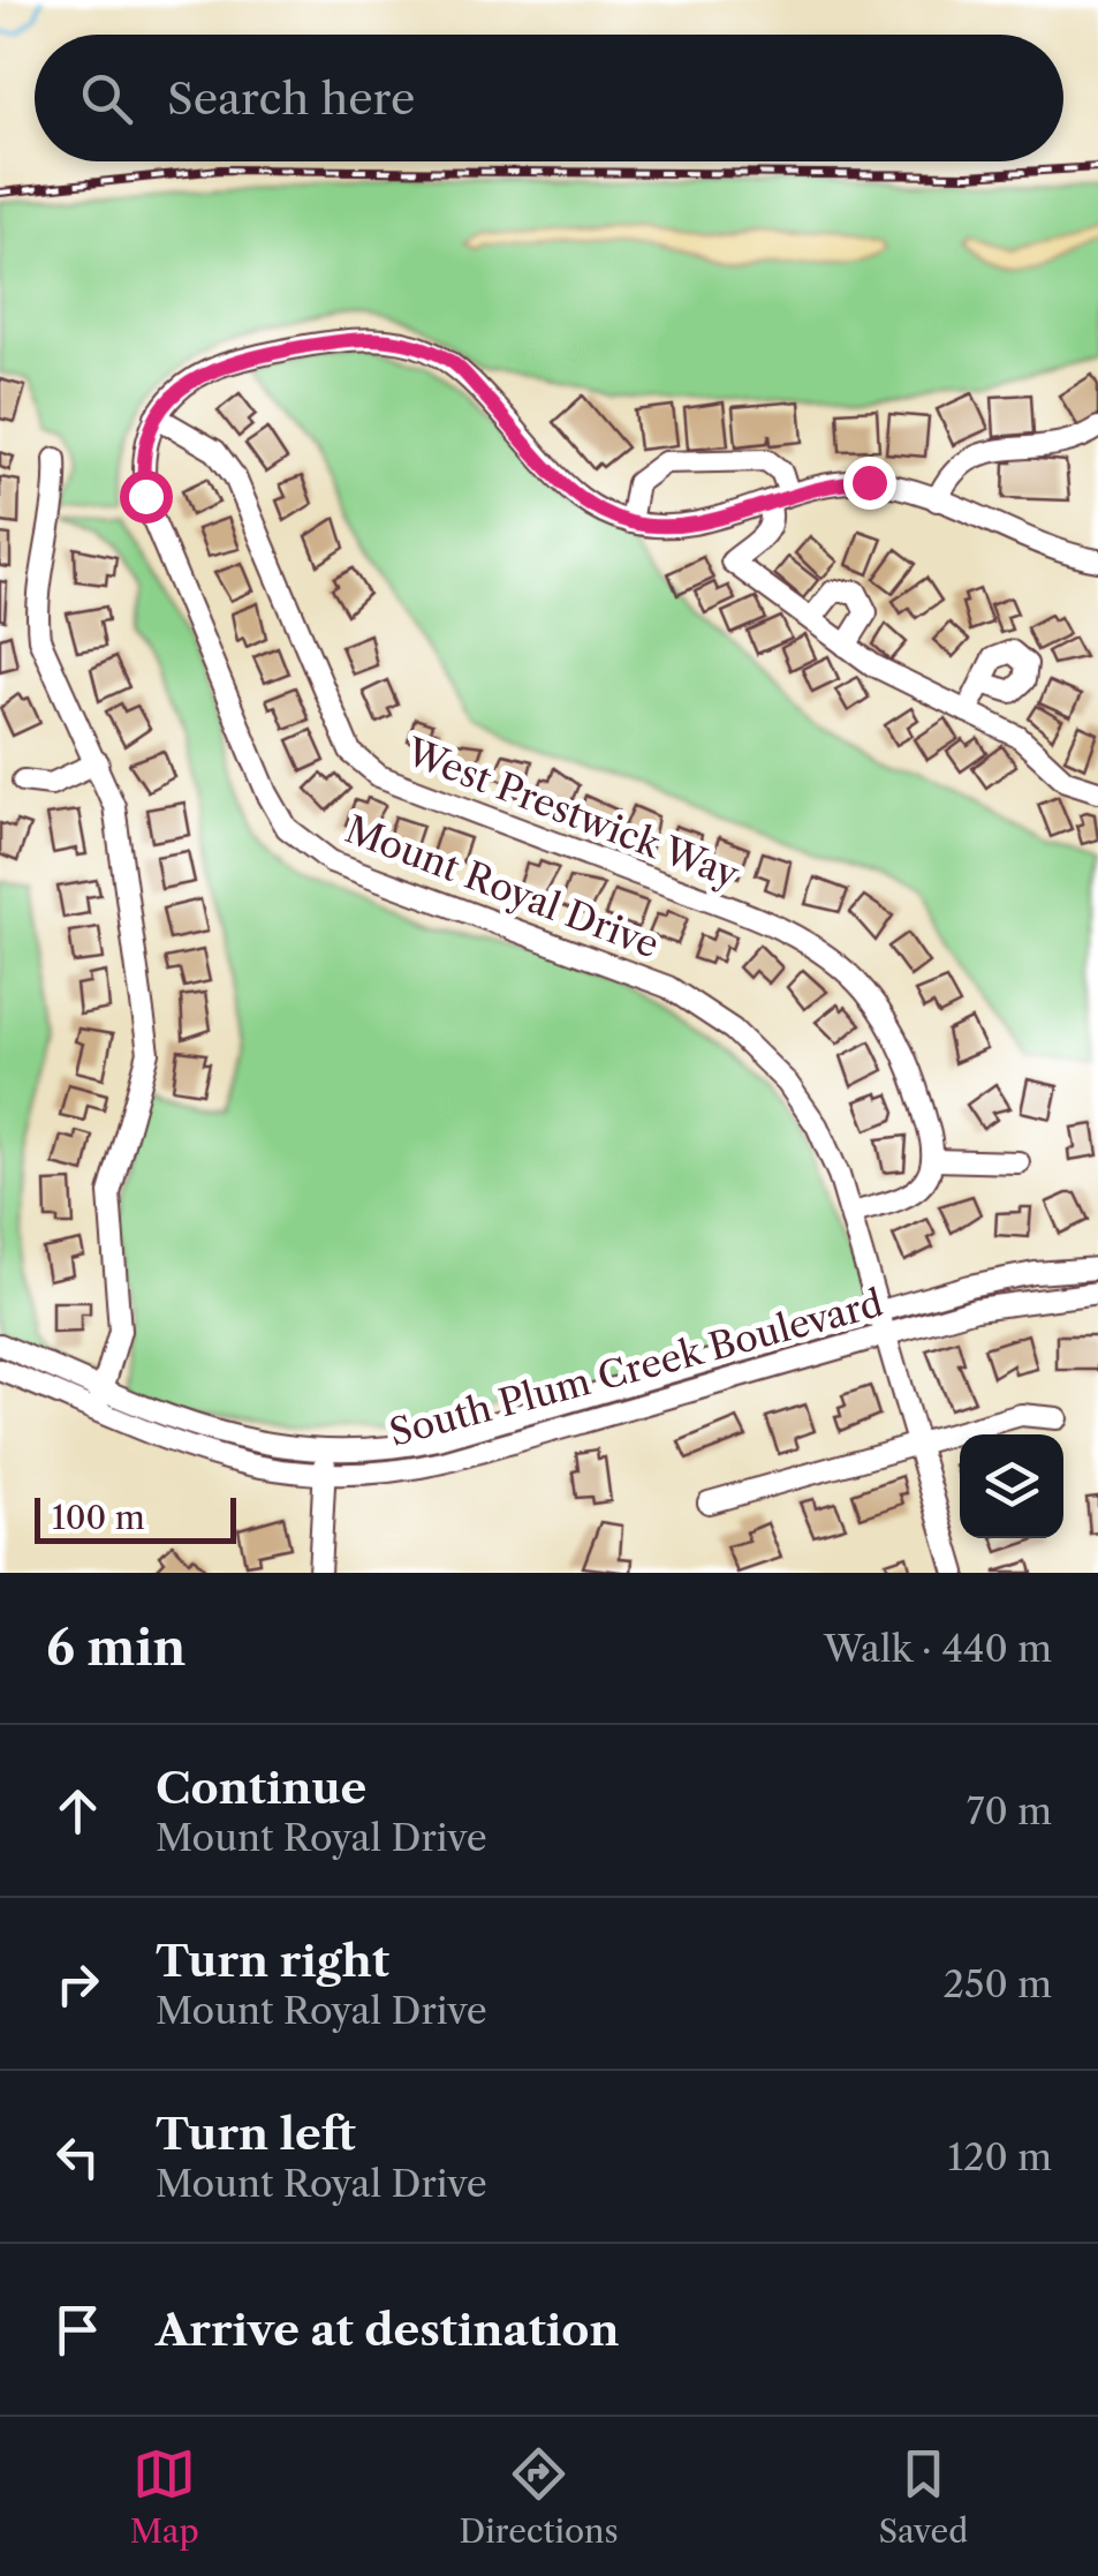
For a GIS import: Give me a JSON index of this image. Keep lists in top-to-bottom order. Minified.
{"streets":{"street":["West Prestwick Way","Mount Royal Drive","South Plum Creek Boulevard"]},"crossings":[["West Prestwick Way","Mount Royal Drive"],["Mount Royal Drive","South Plum Creek Boulevard"]],"scale_bar":"100 m","page":{"search":"Search here","scale":"100 m","heading":["6 min","Walk · 440 m"],"list":[["Continue","Mount Royal Drive","70 m"],["Turn right","Mount Royal Drive","250 m"],["Turn left","Mount Royal Drive","120 m"],"Arrive at destination"],"nav":["Map","Directions","Saved"]}}
